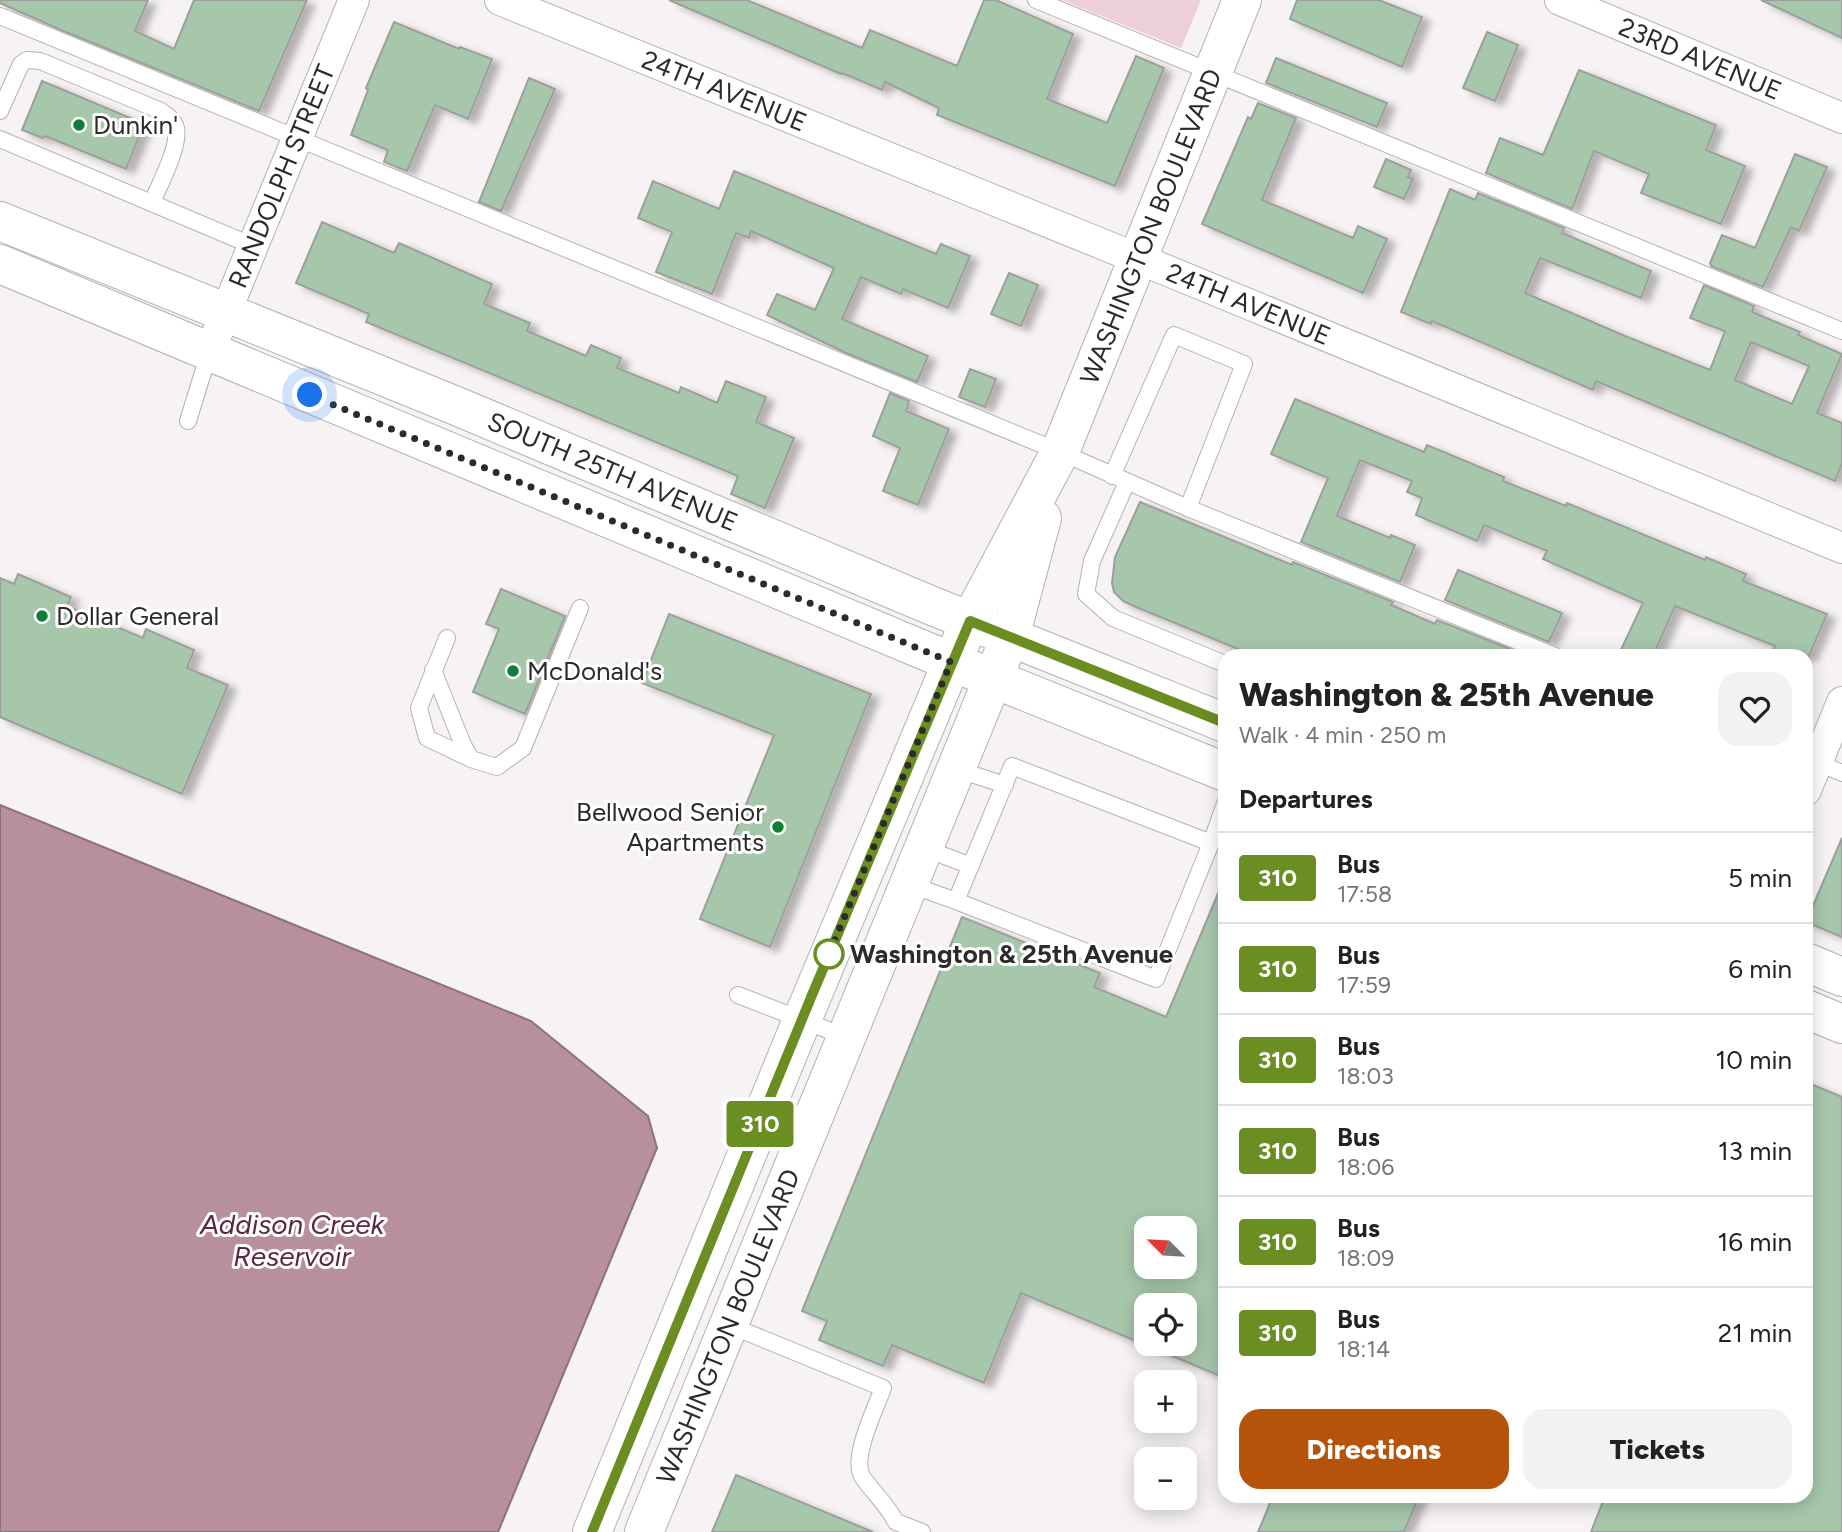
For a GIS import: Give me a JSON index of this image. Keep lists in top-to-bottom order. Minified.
{"streets":{"street":["23RD AVENUE","24TH AVENUE","RANDOLPH STREET","WASHINGTON BOULEVARD","SOUTH 25TH AVENUE"]},"crossings":[["24TH AVENUE","WASHINGTON BOULEVARD"],["RANDOLPH STREET","SOUTH 25TH AVENUE"],["WASHINGTON BOULEVARD","SOUTH 25TH AVENUE"]],"water":["Addison Creek Reservoir"],"places":["Dunkin'","Dollar General","McDonald's","Bellwood Senior Apartments","Washington & 25th Avenue"],"lines":["bus line 310"],"north":"top left","page":{"on_map":"310","heading":[["Washington & 25th Avenue","Walk · 4 min · 250 m"],"Departures"],"list":[{"mark":"310","name":"Bus","note":"17:58","value":"5 min"},{"mark":"310","name":"Bus","note":"17:59","value":"6 min"},{"mark":"310","name":"Bus","note":"18:03","value":"10 min"},{"mark":"310","name":"Bus","note":"18:06","value":"13 min"},{"mark":"310","name":"Bus","note":"18:09","value":"16 min"},{"mark":"310","name":"Bus","note":"18:14","value":"21 min"}],"map_buttons":["+","−"],"buttons":["Directions","Tickets"]}}
